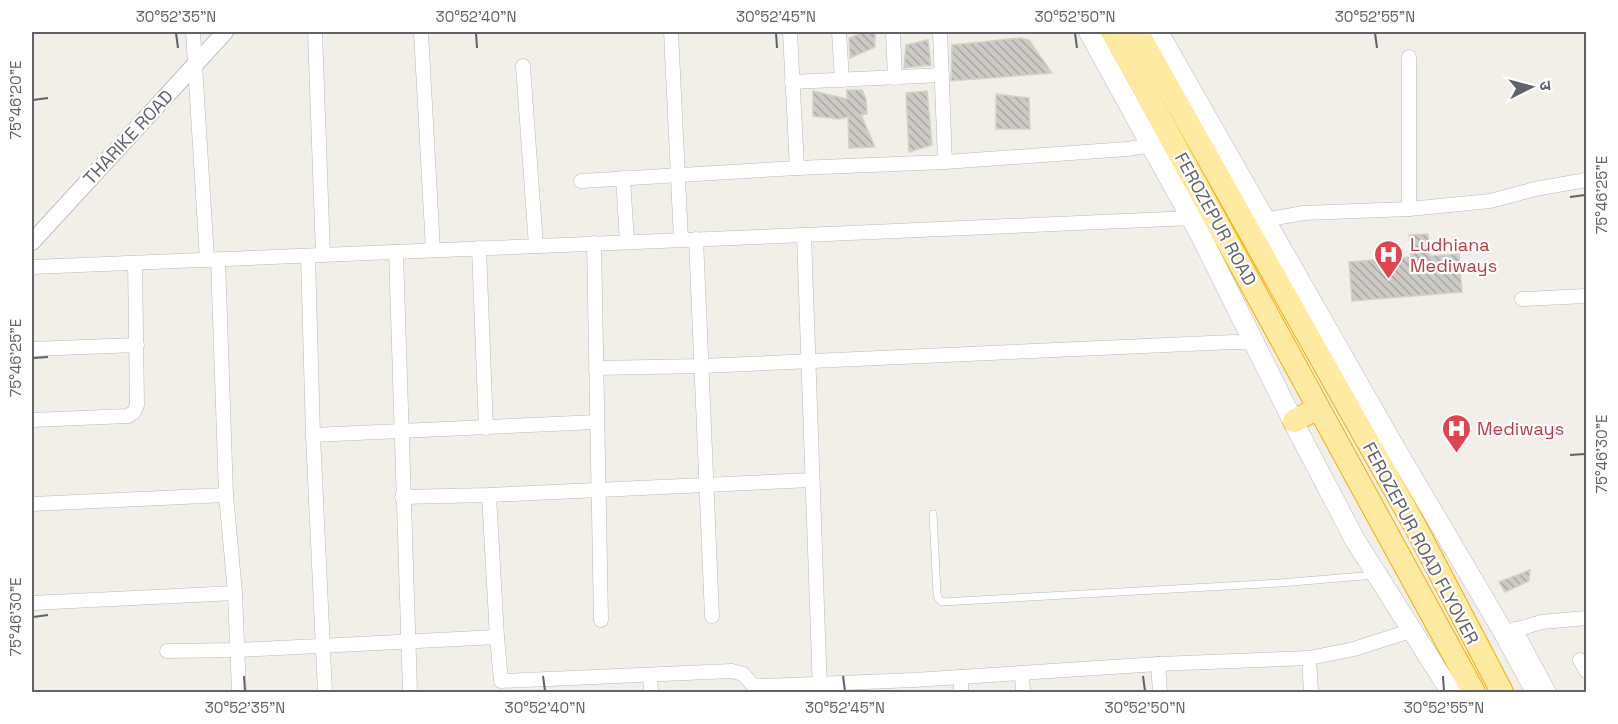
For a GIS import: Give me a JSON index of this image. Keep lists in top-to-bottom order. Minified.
{"streets":{"highway":["FEROZEPUR ROAD","FEROZEPUR ROAD FLYOVER"],"street":["THARIKE ROAD"]},"crossings":[["FEROZEPUR ROAD","FEROZEPUR ROAD FLYOVER"]],"places":{"hospital":["Ludhiana Mediways","Mediways"]},"north":"right","coordinates":["30°52'35\"N","30°52'40\"N","30°52'45\"N","30°52'50\"N","30°52'55\"N","75°46'20\"E","75°46'25\"E","75°46'30\"E"]}
